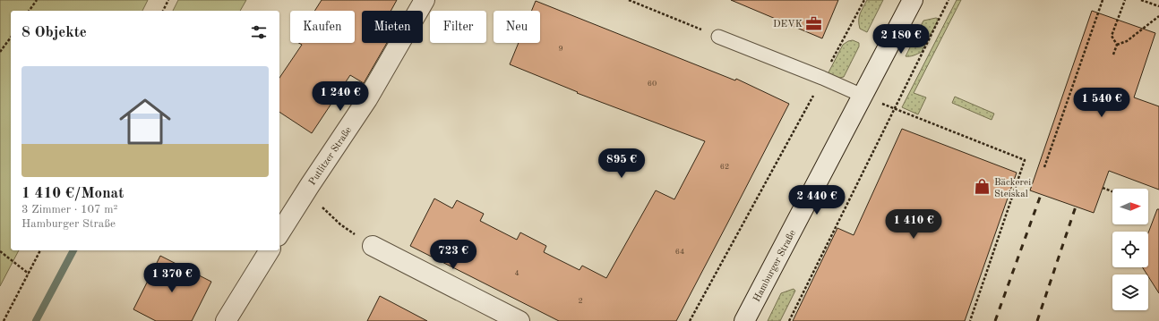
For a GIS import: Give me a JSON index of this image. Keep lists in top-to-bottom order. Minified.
{"streets":{"street":["Putlitzer Straße","Hamburger Straße"]},"places":{"office":["DEVK"],"shop":["Bäckerei Steiskal"]},"house_numbers":["9","60","62","64","4","2"],"north":"right","page":{"chip":["Kaufen","Mieten","Filter","Neu"],"heading":"8 Objekte","price":["2 180 €","1 240 €","1 540 €","895 €","2 440 €","1 410 €","723 €","1 370 €"],"list":[{"name":"1 410 €/Monat","note":"3 Zimmer · 107 m² · Hamburger Straße"}]}}
